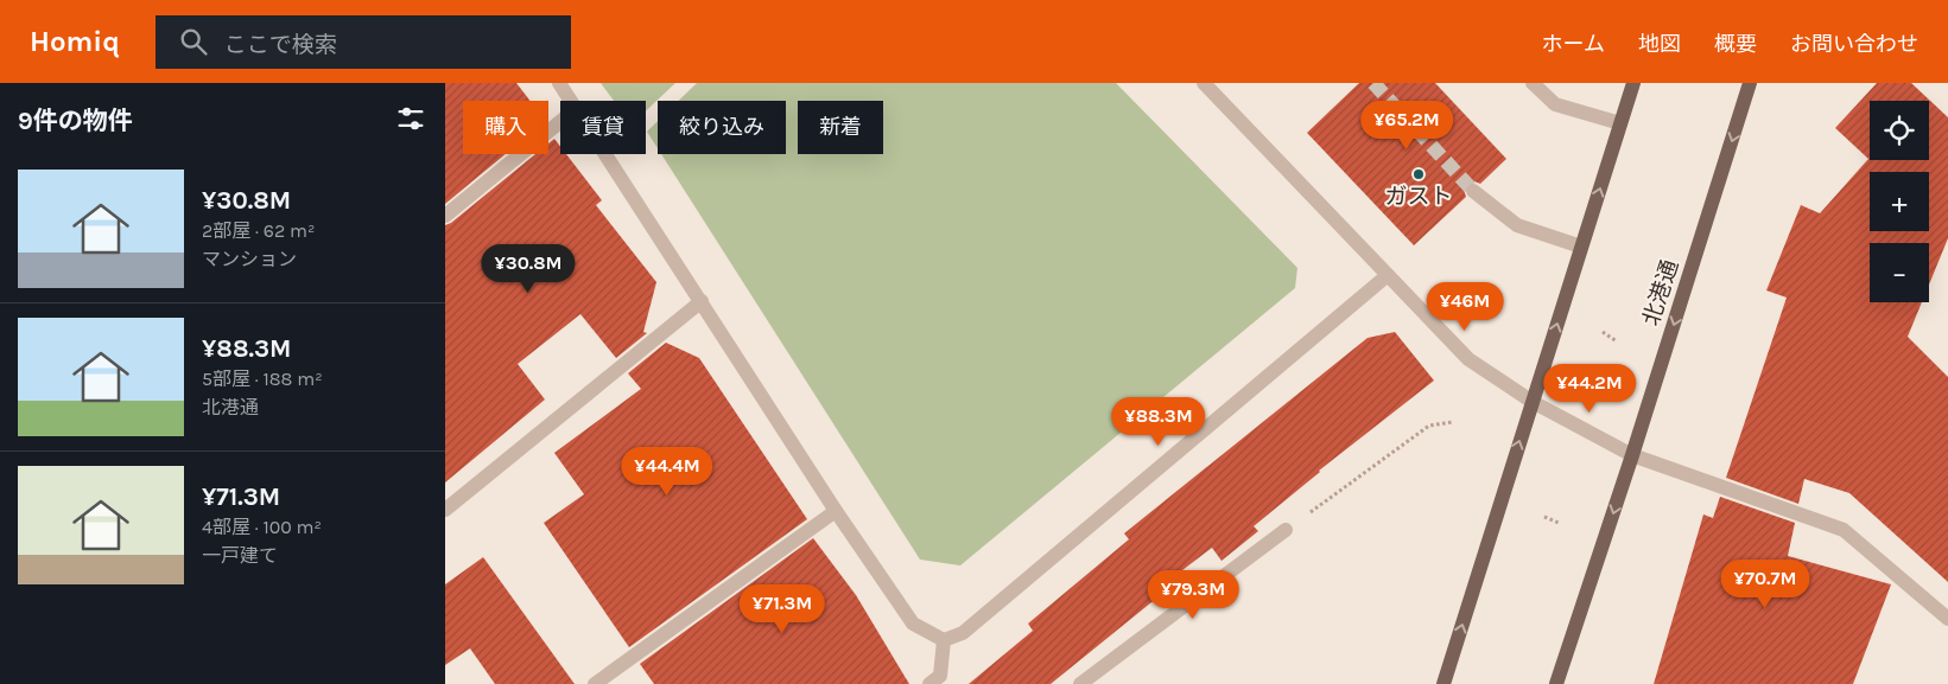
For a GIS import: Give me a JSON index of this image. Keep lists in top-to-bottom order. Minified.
{"streets":{"main road":["北港通"]},"places":["ガスト"],"page":{"header":"Homiq","search":"ここで検索","nav":["ホーム","地図","概要","お問い合わせ"],"heading":"9件の物件","map_buttons":["+","−"],"price":["¥65.2M","¥30.8M","¥46M","¥44.2M","¥88.3M","¥44.4M","¥70.7M","¥79.3M","¥71.3M"],"chip":["購入","賃貸","絞り込み","新着"],"list":[{"name":"¥30.8M","note":"2部屋 · 62 m² · マンション"},{"name":"¥88.3M","note":"5部屋 · 188 m² · 北港通"},{"name":"¥71.3M","note":"4部屋 · 100 m² · 一戸建て"}]}}
